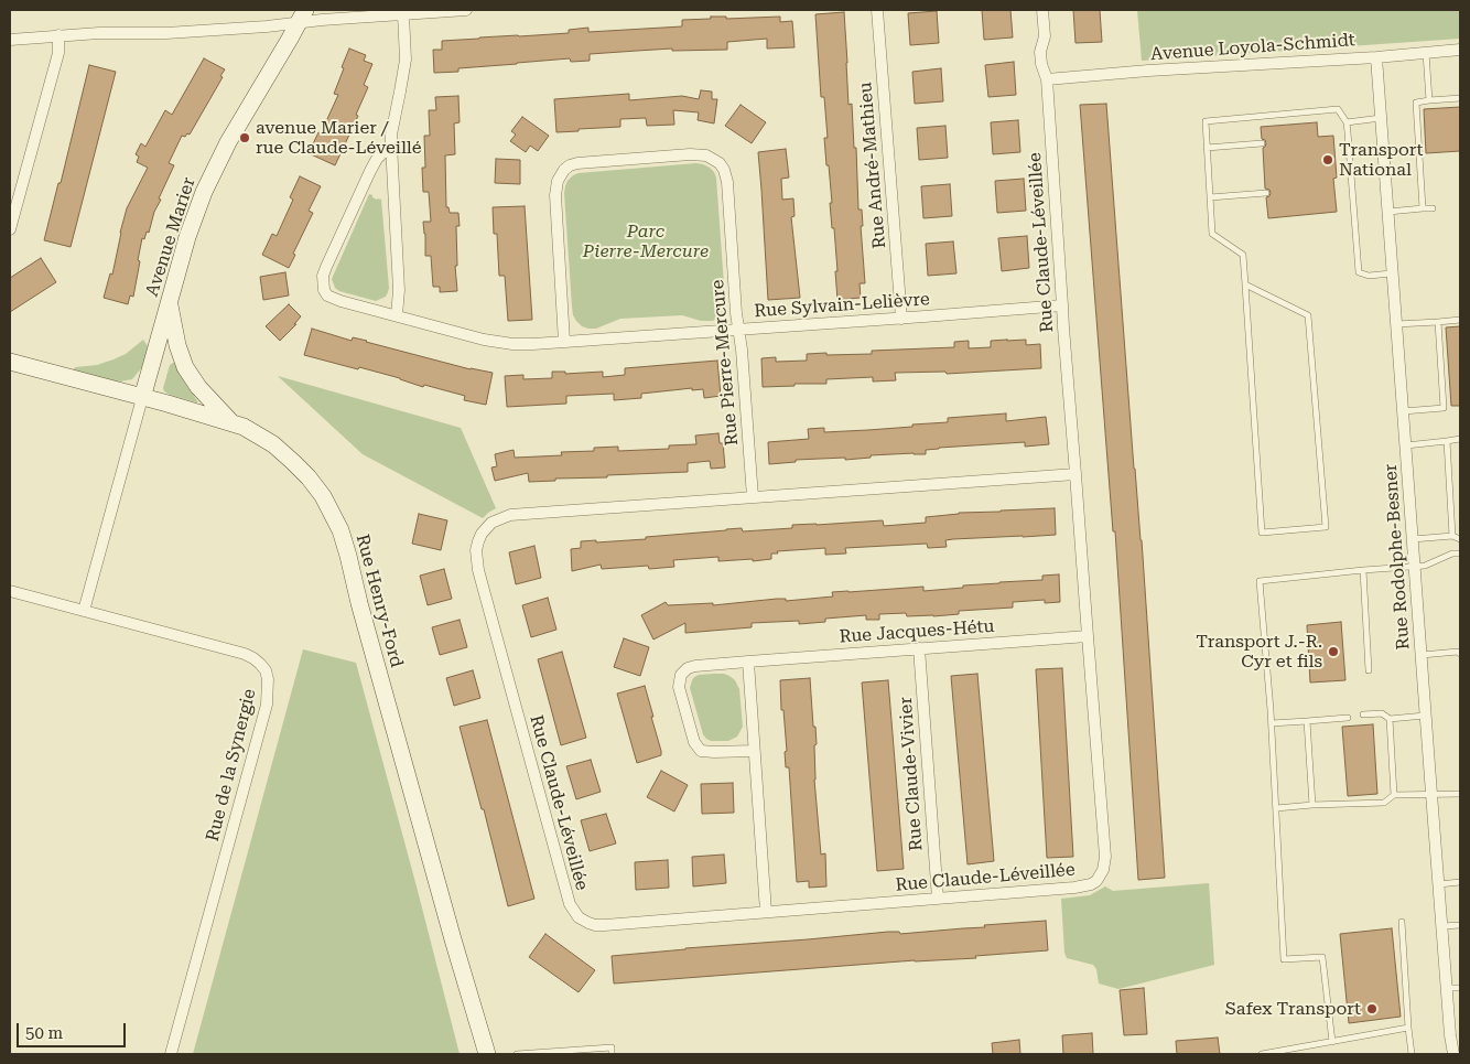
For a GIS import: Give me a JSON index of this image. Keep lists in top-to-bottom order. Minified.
{"streets":{"street":["Avenue Loyola-Schmidt","Rue André-Mathieu","Avenue Marier","Rue Claude-Léveillée","Rue Sylvain-Lelièvre","Rue Pierre-Mercure","Rue Rodolphe-Besner","Rue Henry-Ford","Rue Jacques-Hétu","Rue de la Synergie","Rue Claude-Vivier"]},"crossings":[["Avenue Loyola-Schmidt","Rue Claude-Léveillée"],["Avenue Loyola-Schmidt","Rue Rodolphe-Besner"],["Rue André-Mathieu","Rue Sylvain-Lelièvre"],["Avenue Marier","Rue Henry-Ford"],["Rue Claude-Léveillée","Rue Sylvain-Lelièvre"],["Rue Claude-Léveillée","Rue Pierre-Mercure"],["Rue Claude-Léveillée","Rue Jacques-Hétu"],["Rue Claude-Léveillée","Rue Claude-Vivier"],["Rue Sylvain-Lelièvre","Rue Pierre-Mercure"],["Rue Jacques-Hétu","Rue Claude-Vivier"]],"parks":["Parc Pierre-Mercure"],"places":["avenue Marier / rue Claude-Léveillé","Transport National","Transport J.-R. Cyr et fils","Safex Transport"],"scale_bar":"50 m"}
